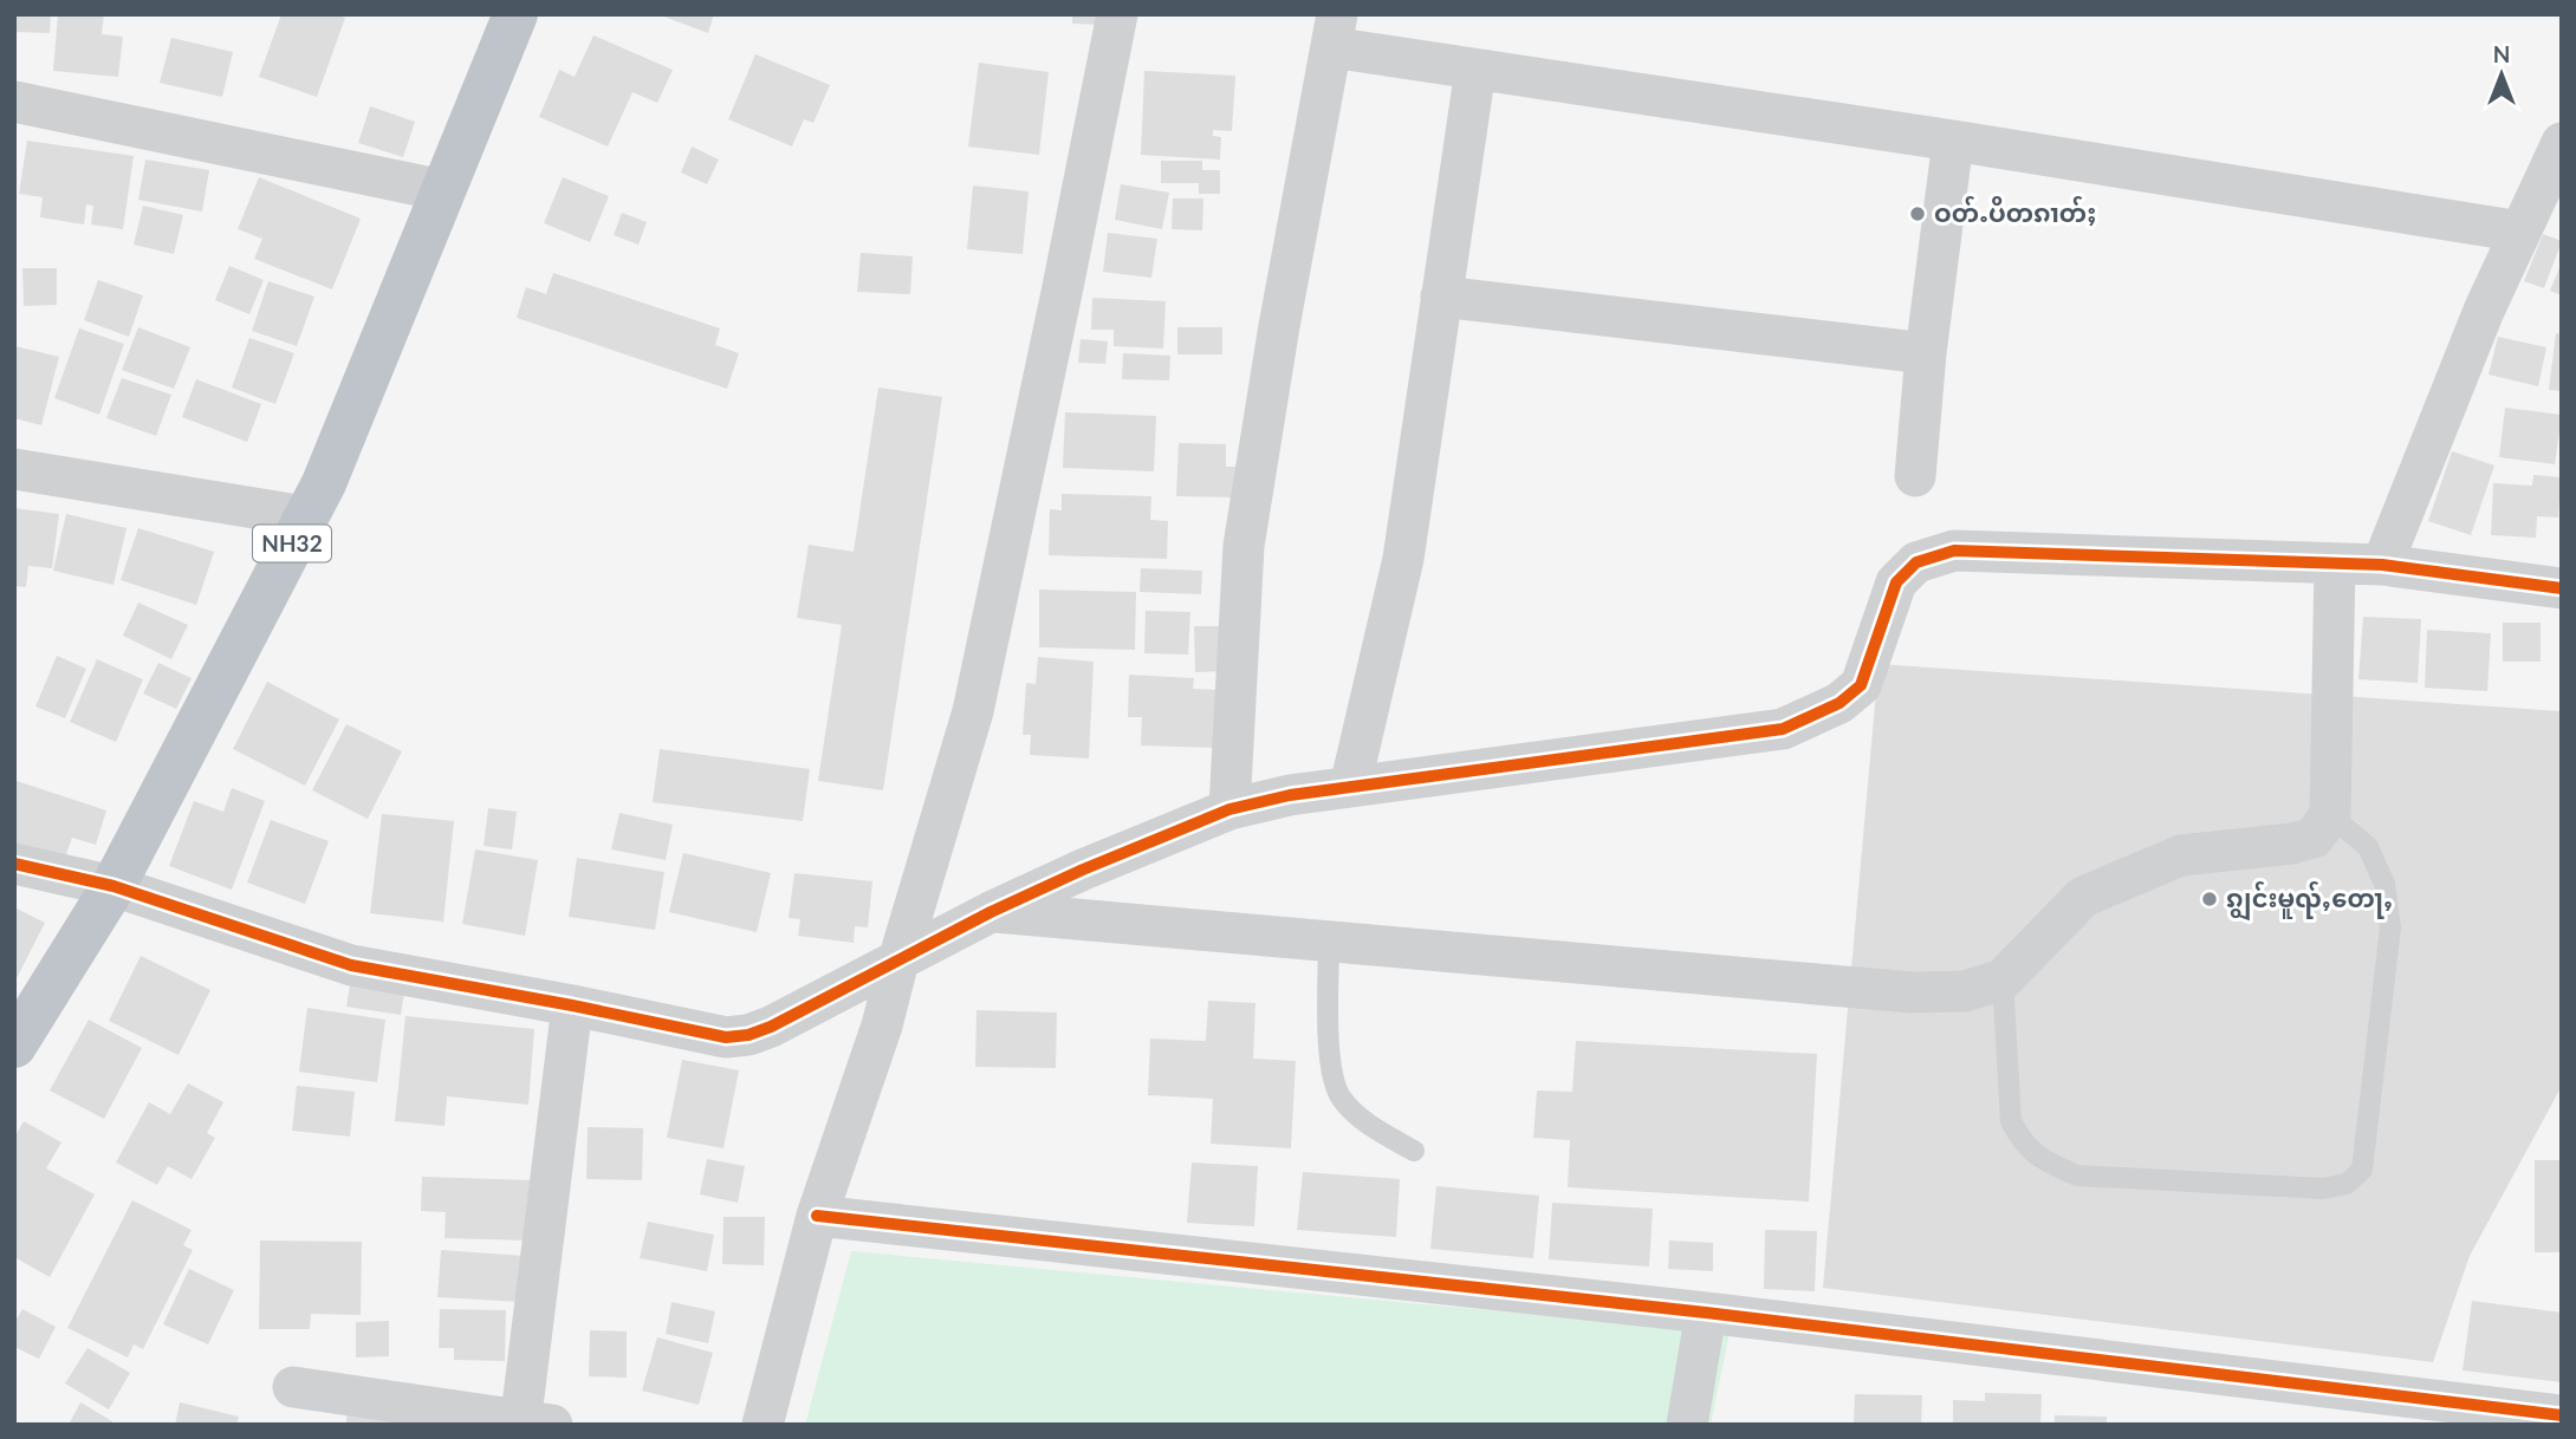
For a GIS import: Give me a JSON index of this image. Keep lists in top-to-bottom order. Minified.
{"streets":{"highway":["NH32"]},"places":["ဝတ်ႉပိတၵၢတ်ႈ","ၵျွင်းမူၺ်ႇတေႃႇ"],"north":"top"}
